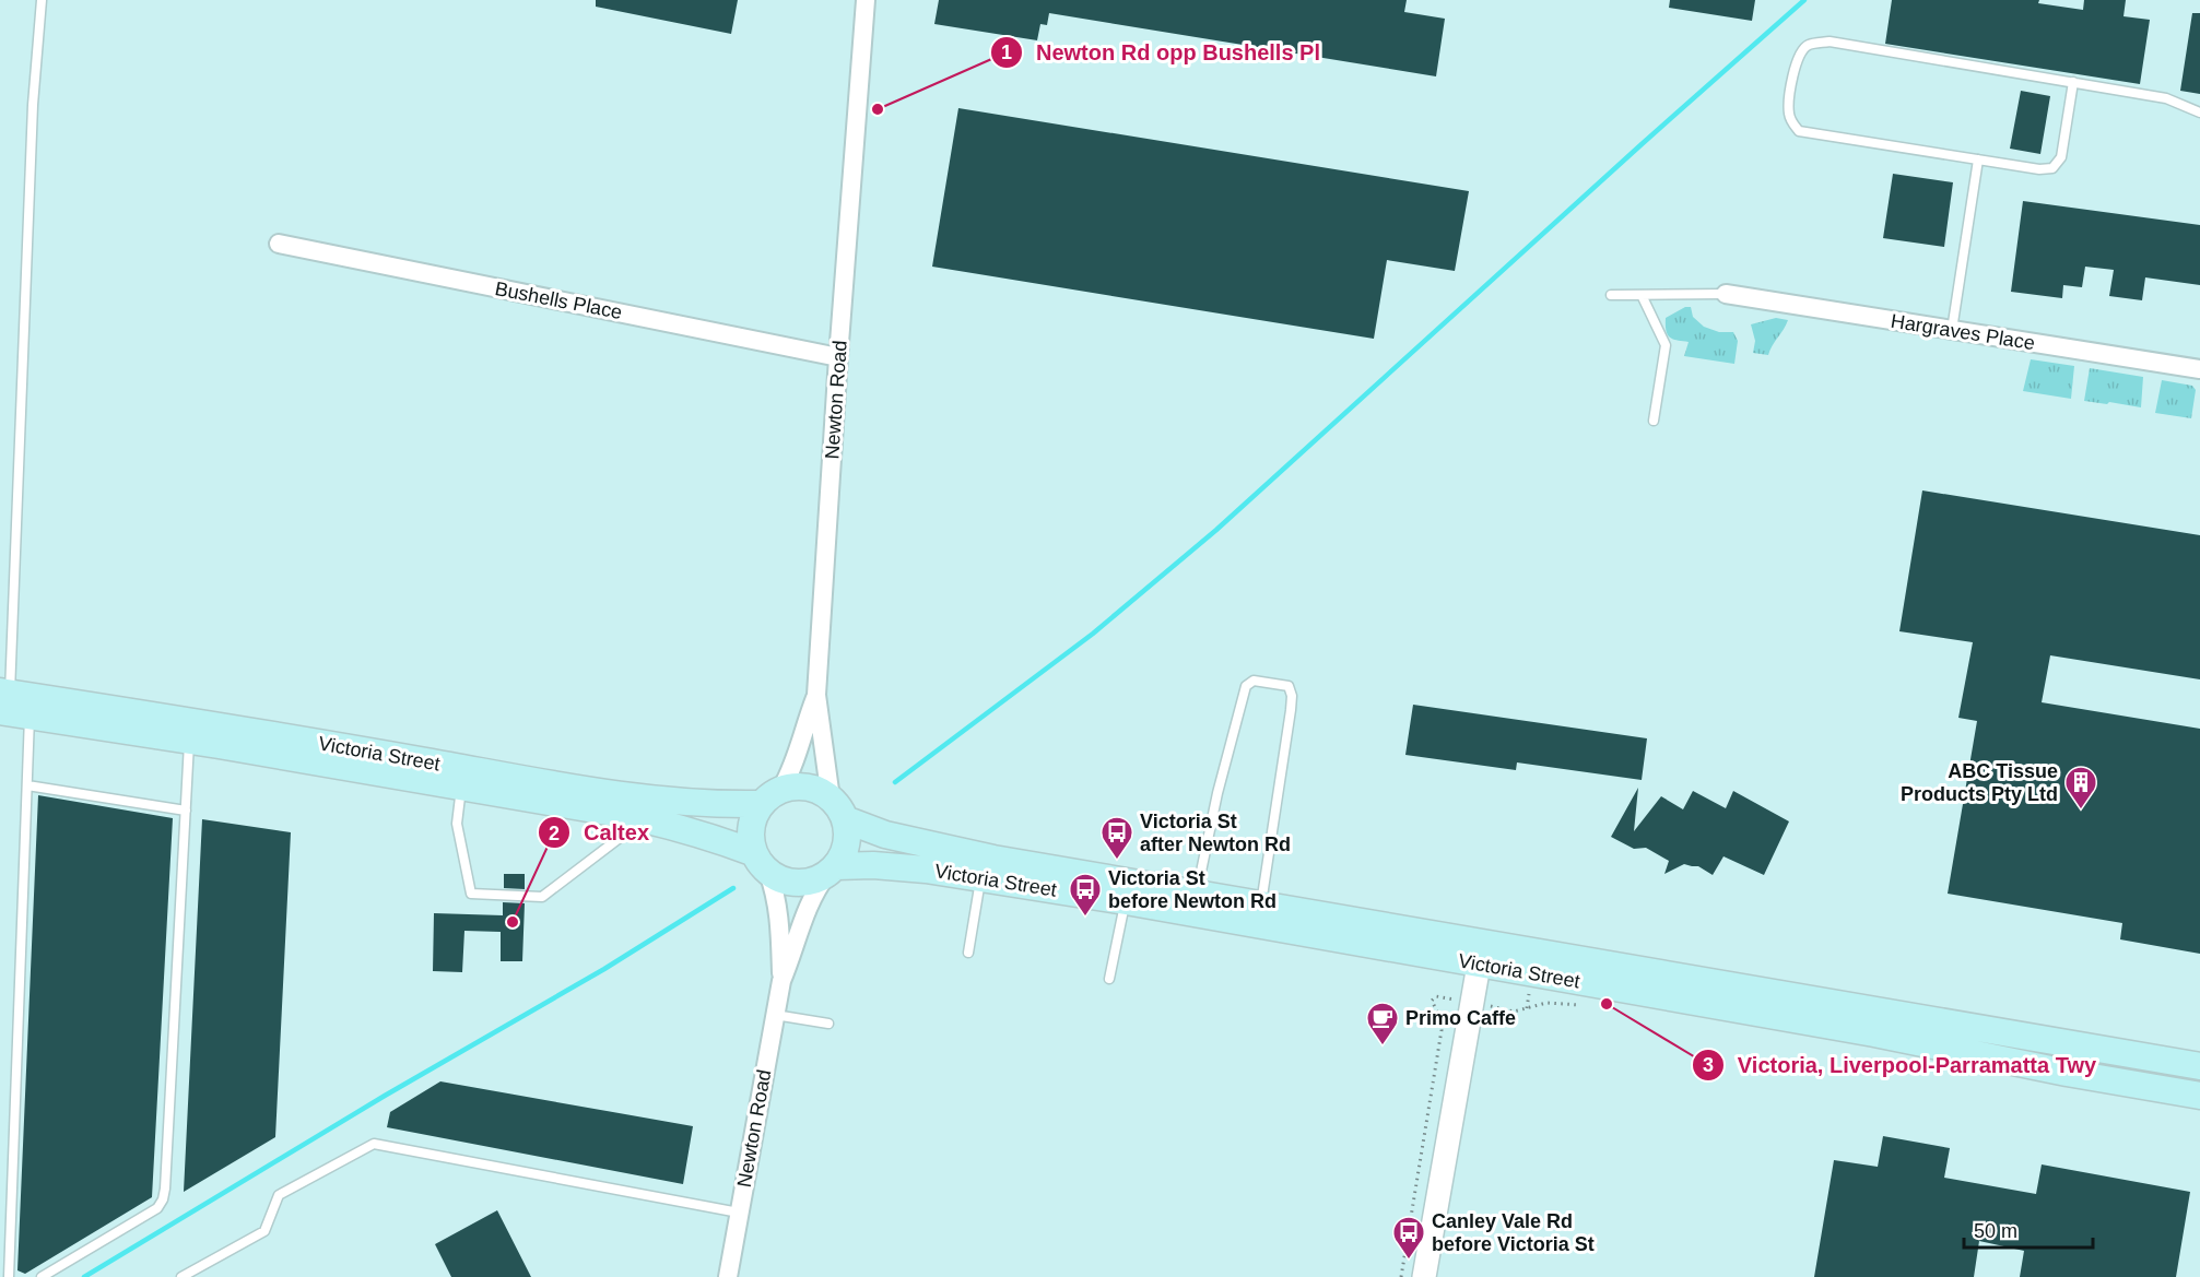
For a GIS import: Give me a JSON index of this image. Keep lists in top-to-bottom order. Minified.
{"streets":{"main road":["Victoria Street"],"street":["Bushells Place","Hargraves Place","Newton Road"]},"crossings":[["Bushells Place","Newton Road"],["Newton Road","Victoria Street"]],"places":{"other":["Newton Rd opp Bushells Pl","Caltex","Victoria, Liverpool-Parramatta Twy"],"building":["ABC Tissue Products Pty Ltd"],"bus stop":["Victoria St after Newton Rd","Victoria St before Newton Rd","Canley Vale Rd before Victoria St"],"cafe":["Primo Caffe"]},"scale_bar":"50 m"}
